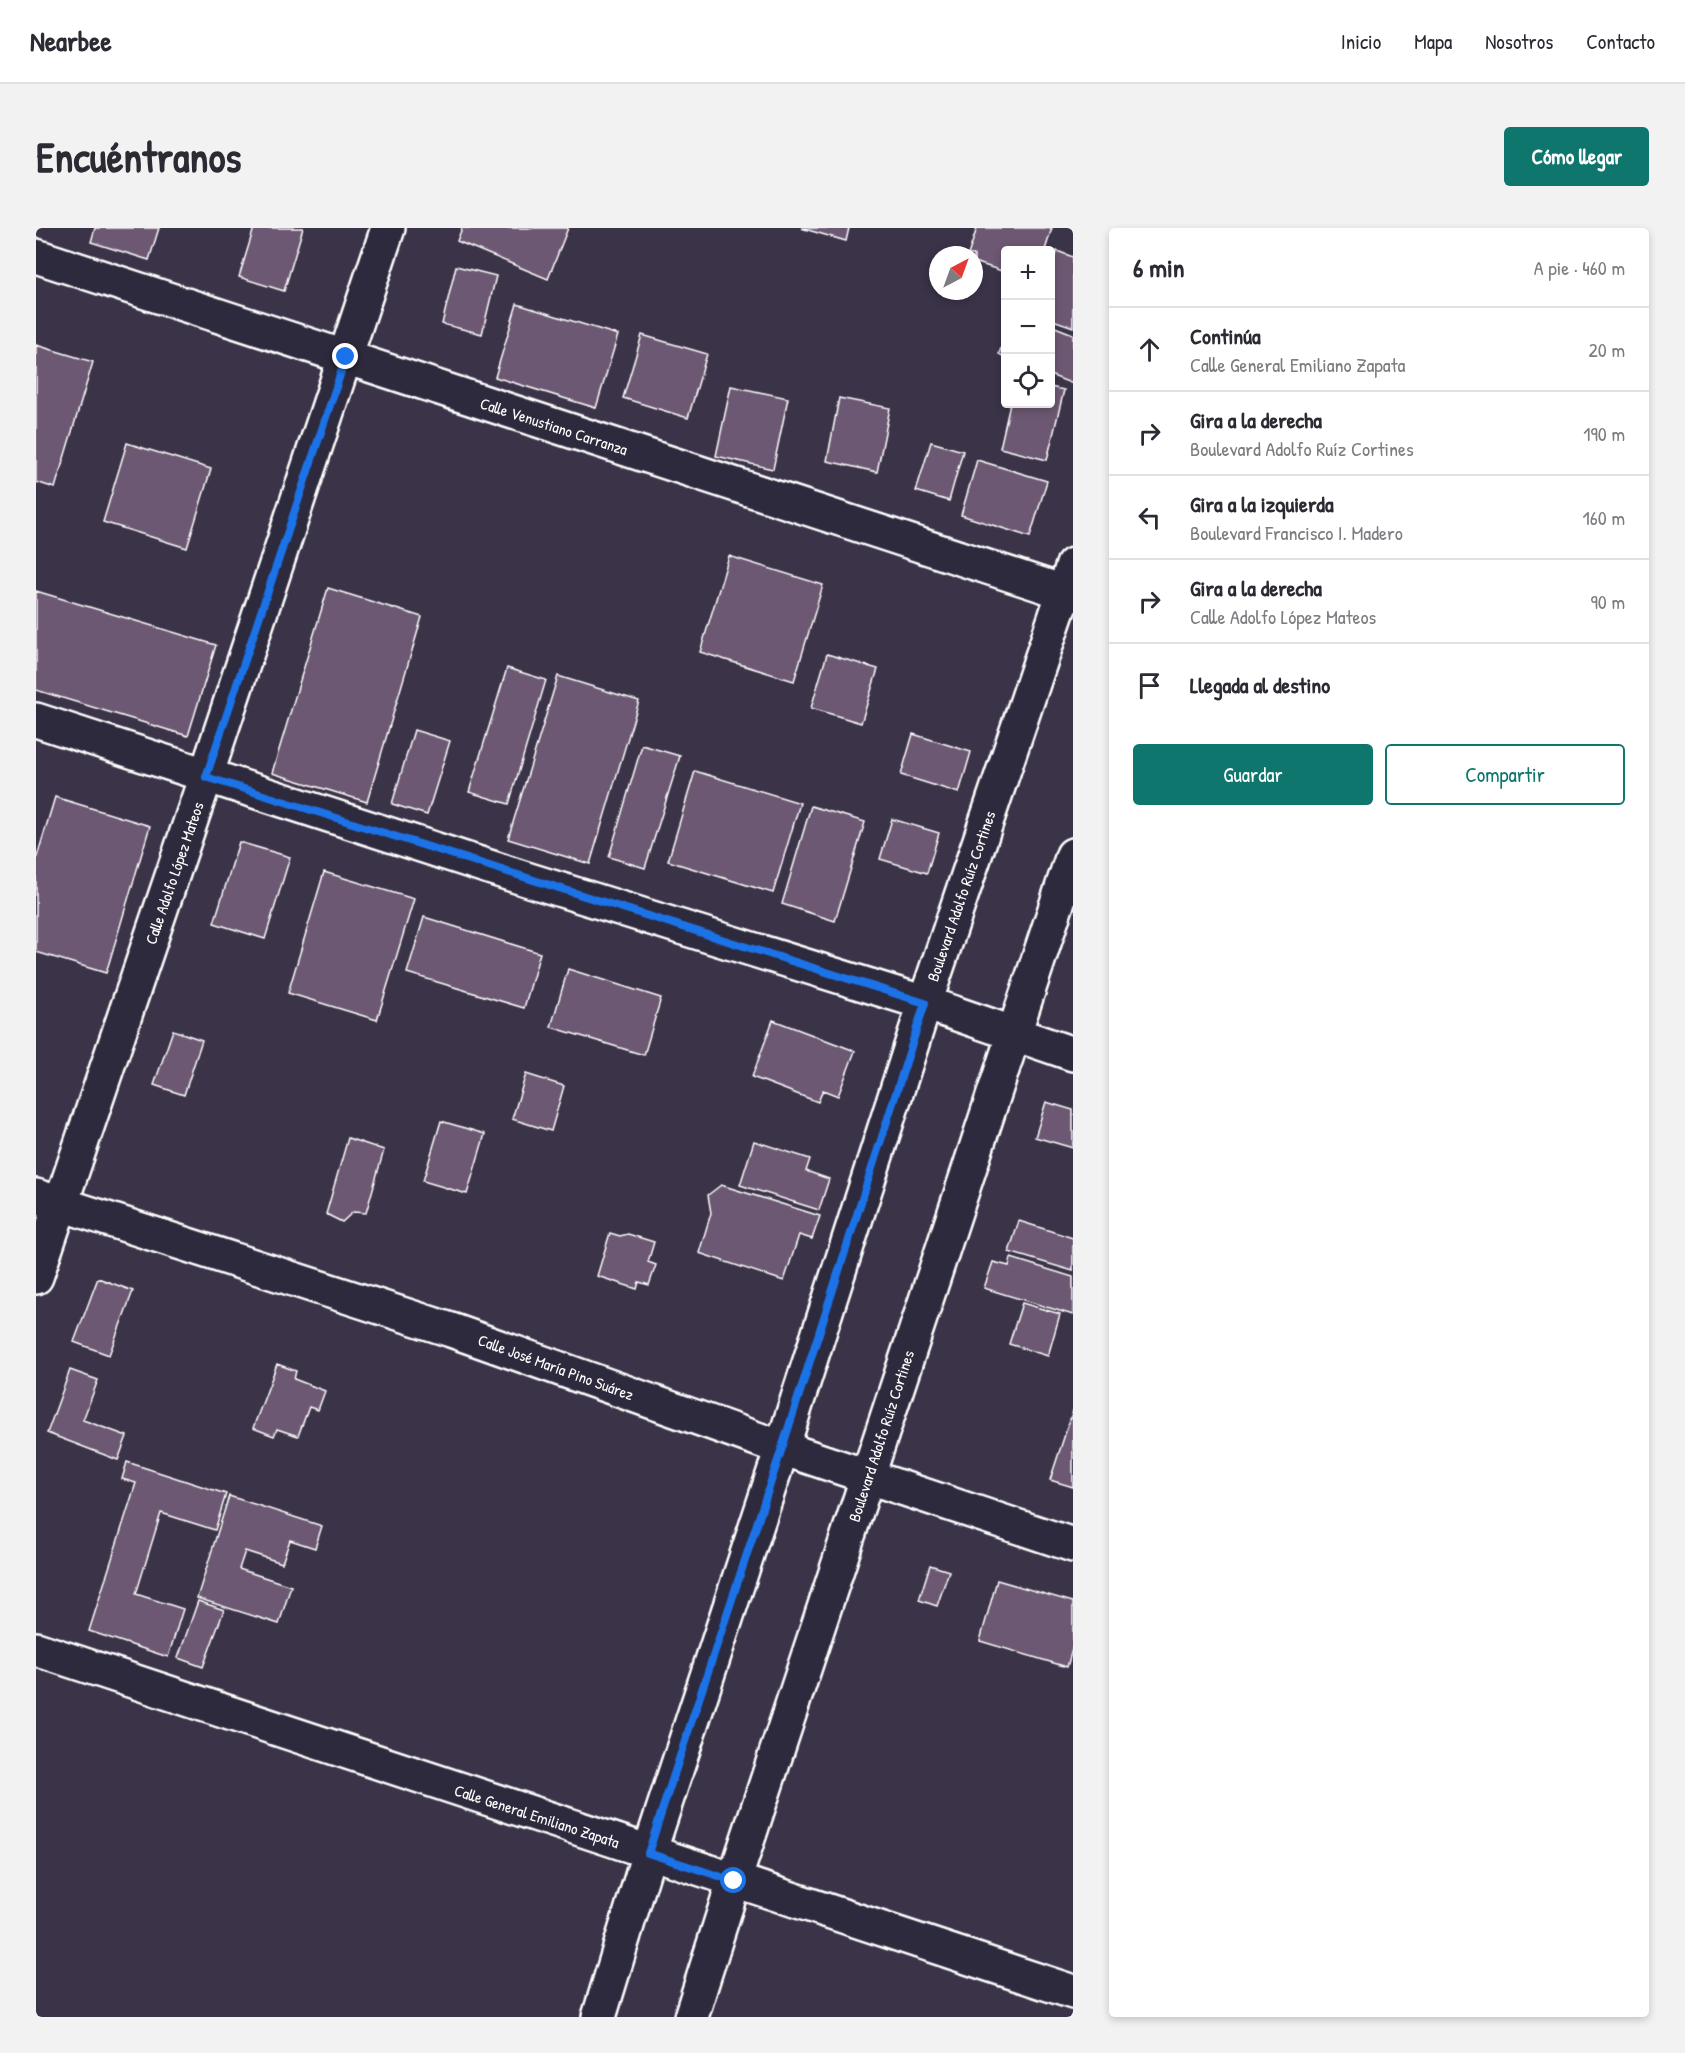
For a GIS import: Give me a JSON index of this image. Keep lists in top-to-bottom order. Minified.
{"streets":{"street":["Calle Venustiano Carranza","Calle Adolfo López Mateos","Boulevard Adolfo Ruíz Cortines","Calle José María Pino Suárez","Calle General Emiliano Zapata"]},"crossings":[["Calle Venustiano Carranza","Calle Adolfo López Mateos"],["Calle Venustiano Carranza","Boulevard Adolfo Ruíz Cortines"],["Calle Adolfo López Mateos","Calle José María Pino Suárez"],["Boulevard Adolfo Ruíz Cortines","Calle José María Pino Suárez"],["Boulevard Adolfo Ruíz Cortines","Calle General Emiliano Zapata"]],"north":"top right","page":{"header":"Nearbee","nav":["Inicio","Mapa","Nosotros","Contacto"],"buttons":["Cómo llegar",["Guardar","Compartir"]],"title":"Encuéntranos","heading":["6 min","A pie · 460 m"],"map_buttons":["+","−"],"list":[["Continúa","Calle General Emiliano Zapata","20 m"],["Gira a la derecha","Boulevard Adolfo Ruíz Cortines","190 m"],["Gira a la izquierda","Boulevard Francisco I. Madero","160 m"],["Gira a la derecha","Calle Adolfo López Mateos","90 m"],"Llegada al destino"]}}
